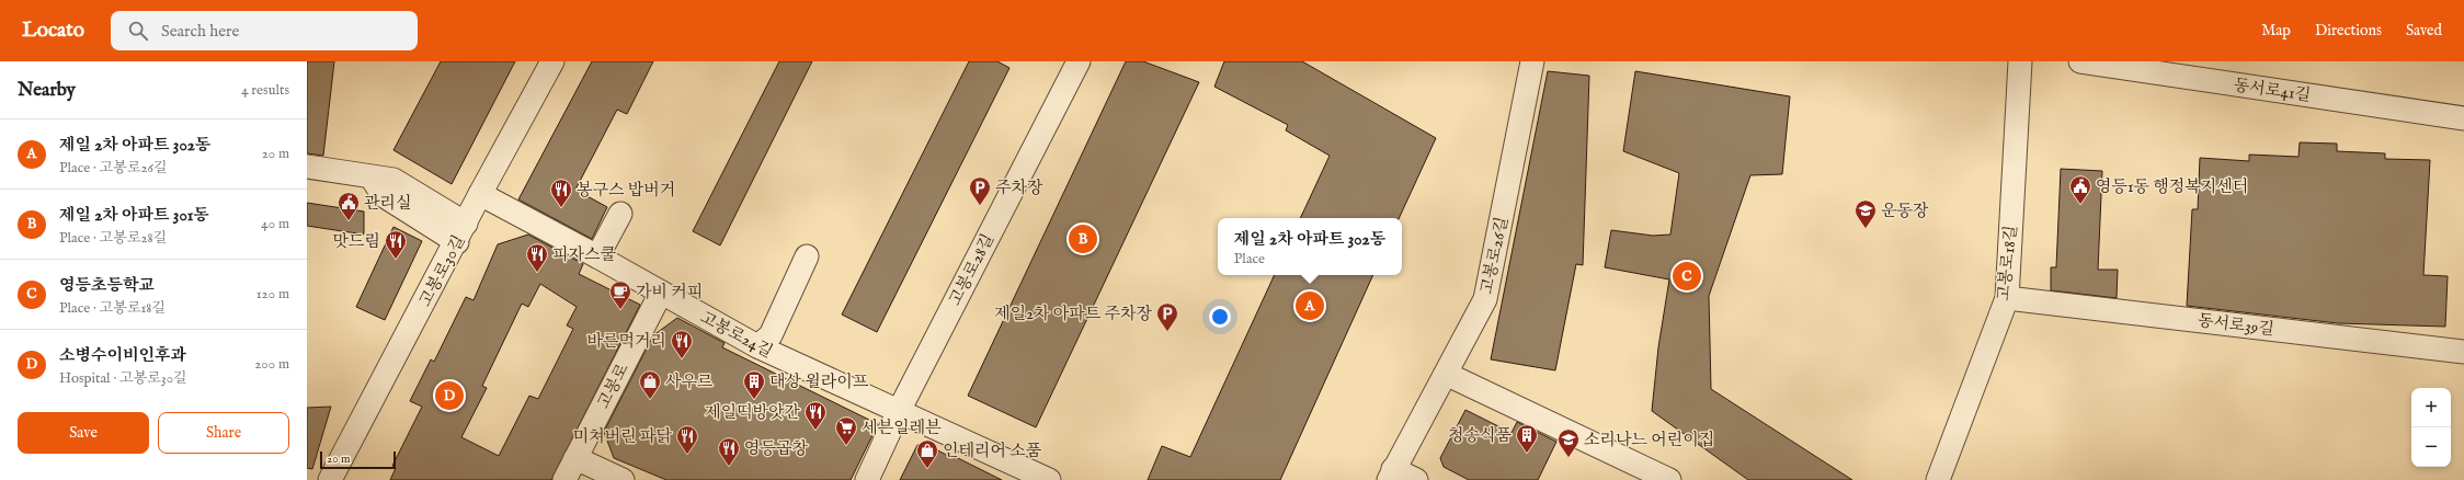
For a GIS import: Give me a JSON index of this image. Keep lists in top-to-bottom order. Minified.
{"streets":{"street":["동서로41길","고봉로26길","고봉로18길","고봉로28길","고봉로30길","동서로39길","고봉로24길","고봉로"]},"crossings":[["고봉로18길","동서로39길"],["고봉로28길","고봉로24길"],["고봉로30길","고봉로24길"],["고봉로24길","고봉로"]],"places":{"public building":["영등1동 행정복지센터","관리실"],"parking":["주차장","제일2차 아파트 주차장"],"restaurant":["봉구스 밥버거","맛드림","피자스쿨","바른먹거리","제일떡방앗간","미쳐버린 파닭","영등곱창"],"school or university":["운동장","소리나느 어린이집"],"cafe":["가비 커피"],"shop":["사우르","인테리어 소품"],"building":["대상 윌라이프","청송식품"],"supermarket":["세븐일레븐"]},"scale_bar":"20 m","page":{"header":"Locato","search":"Search here","nav":["Map","Directions","Saved"],"heading":["Nearby","4 results"],"list":[{"mark":"A","name":"제일 2차 아파트 302동","note":"Place · 고봉로26길","value":"20 m"},{"mark":"B","name":"제일 2차 아파트 301동","note":"Place · 고봉로28길","value":"40 m"},{"mark":"C","name":"영등초등학교","note":"Place · 고봉로18길","value":"120 m"},{"mark":"D","name":"소병수이비인후과","note":"Hospital · 고봉로30길","value":"200 m"}],"popup":["제일 2차 아파트 302동","Place"],"pins":["B","C","A","D"],"map_buttons":["+","−"],"buttons":["Save","Share"],"scale":"20 m"}}
